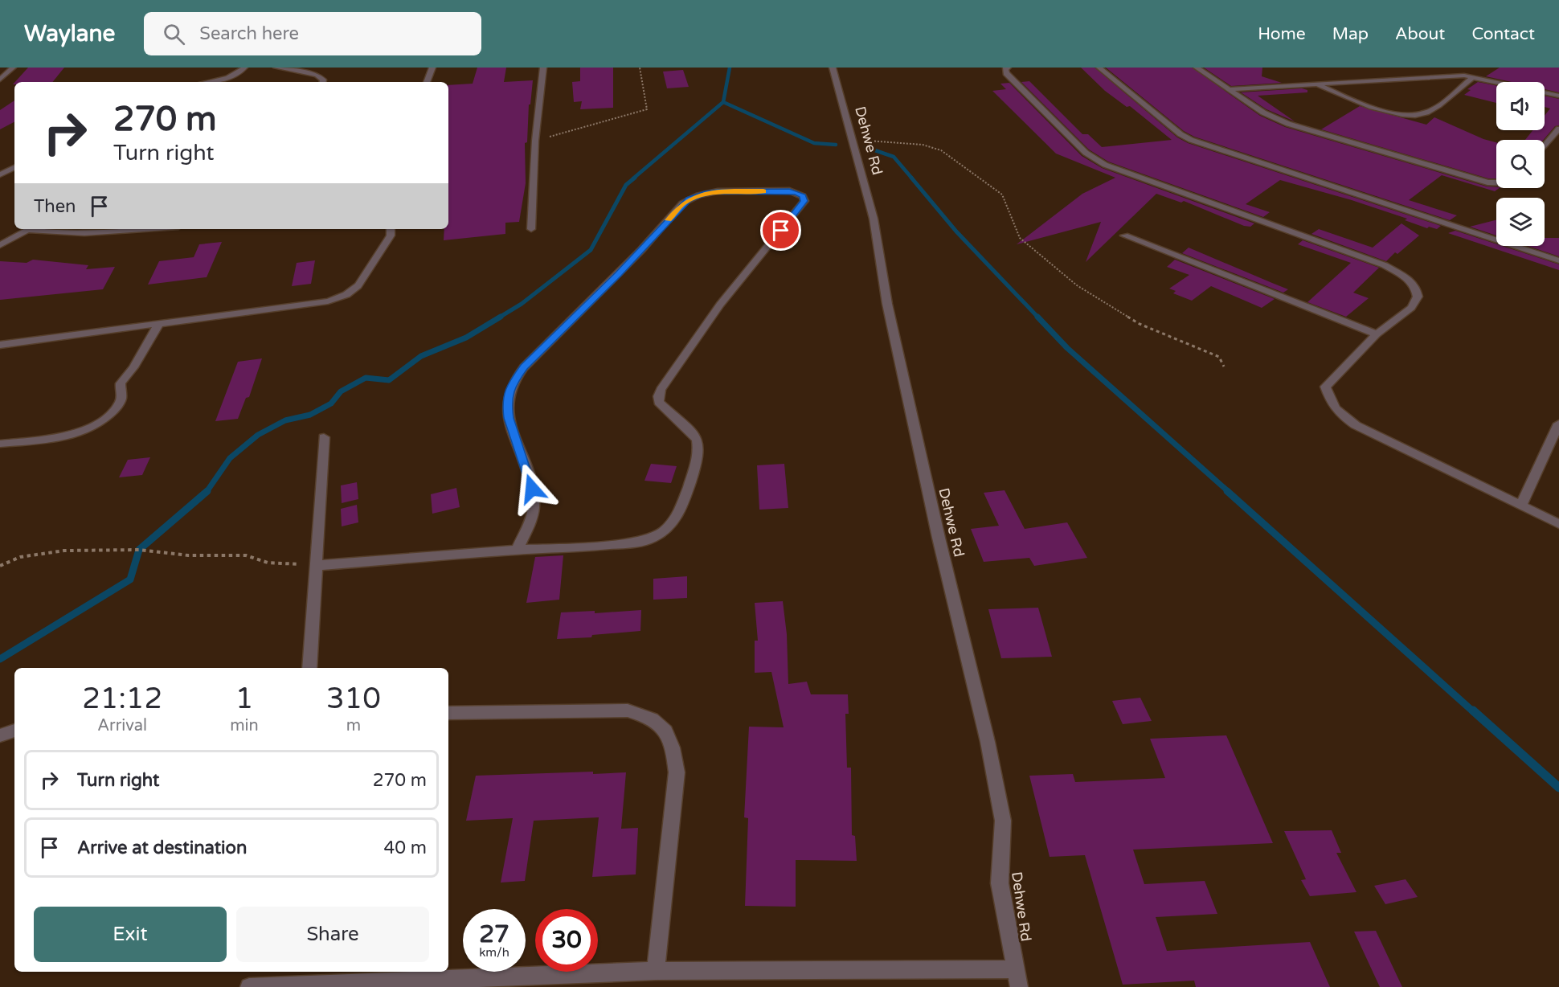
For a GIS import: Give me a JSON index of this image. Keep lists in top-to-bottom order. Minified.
{"streets":{"street":["Dehwe Rd"]},"page":{"header":"Waylane","search":"Search here","nav":["Home","Map","About","Contact"],"turn":["270 m","Turn right"],"then":"Then","eta":["21:12","Arrival","1","min","310","m"],"list":[{"name":"Turn right","value":"270 m"},{"name":"Arrive at destination","value":"40 m"}],"buttons":["Exit","Share"],"speed":"27 km/h","limit":"30"}}
